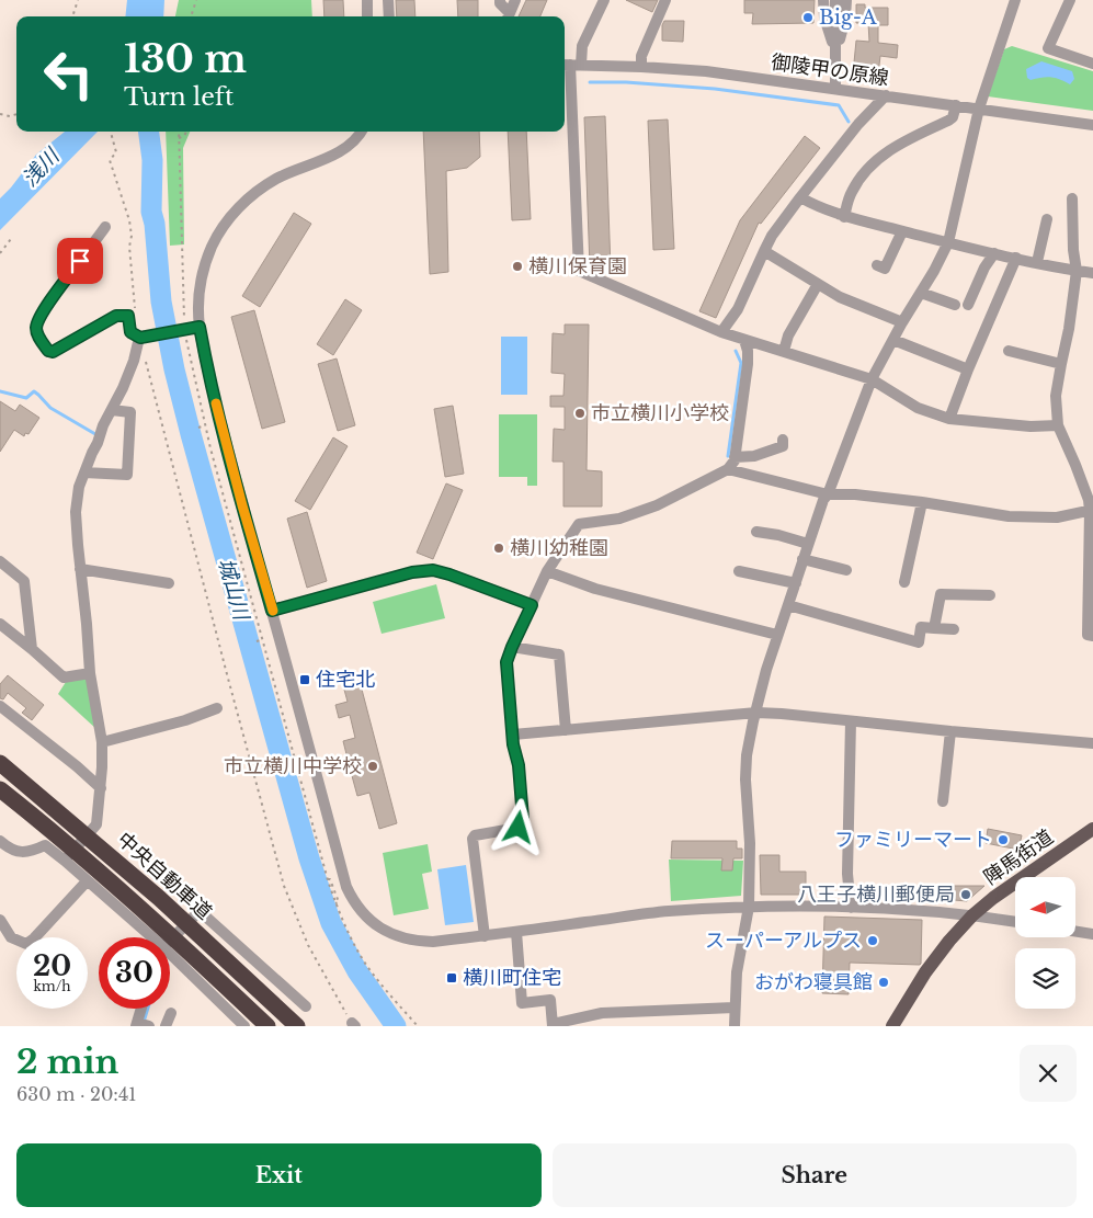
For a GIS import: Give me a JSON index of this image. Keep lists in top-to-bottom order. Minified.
{"streets":{"highway":["中央自動車道"],"main road":["陣馬街道"],"street":["御陵甲の原線"]},"water":["浅川","城山川"],"places":{"other":["Big-A","横川保育園","市立横川小学校","横川幼稚園","市立横川中学校","ファミリーマート","八王子横川郵便局","スーパーアルプス","おがわ寝具館"],"transit":["住宅北","横川町住宅"]},"north":"left","page":{"turn":["130 m","Turn left"],"speed":"20 km/h","limit":"30","heading":["2 min","630 m · 20:41"],"buttons":["Exit","Share"]}}
